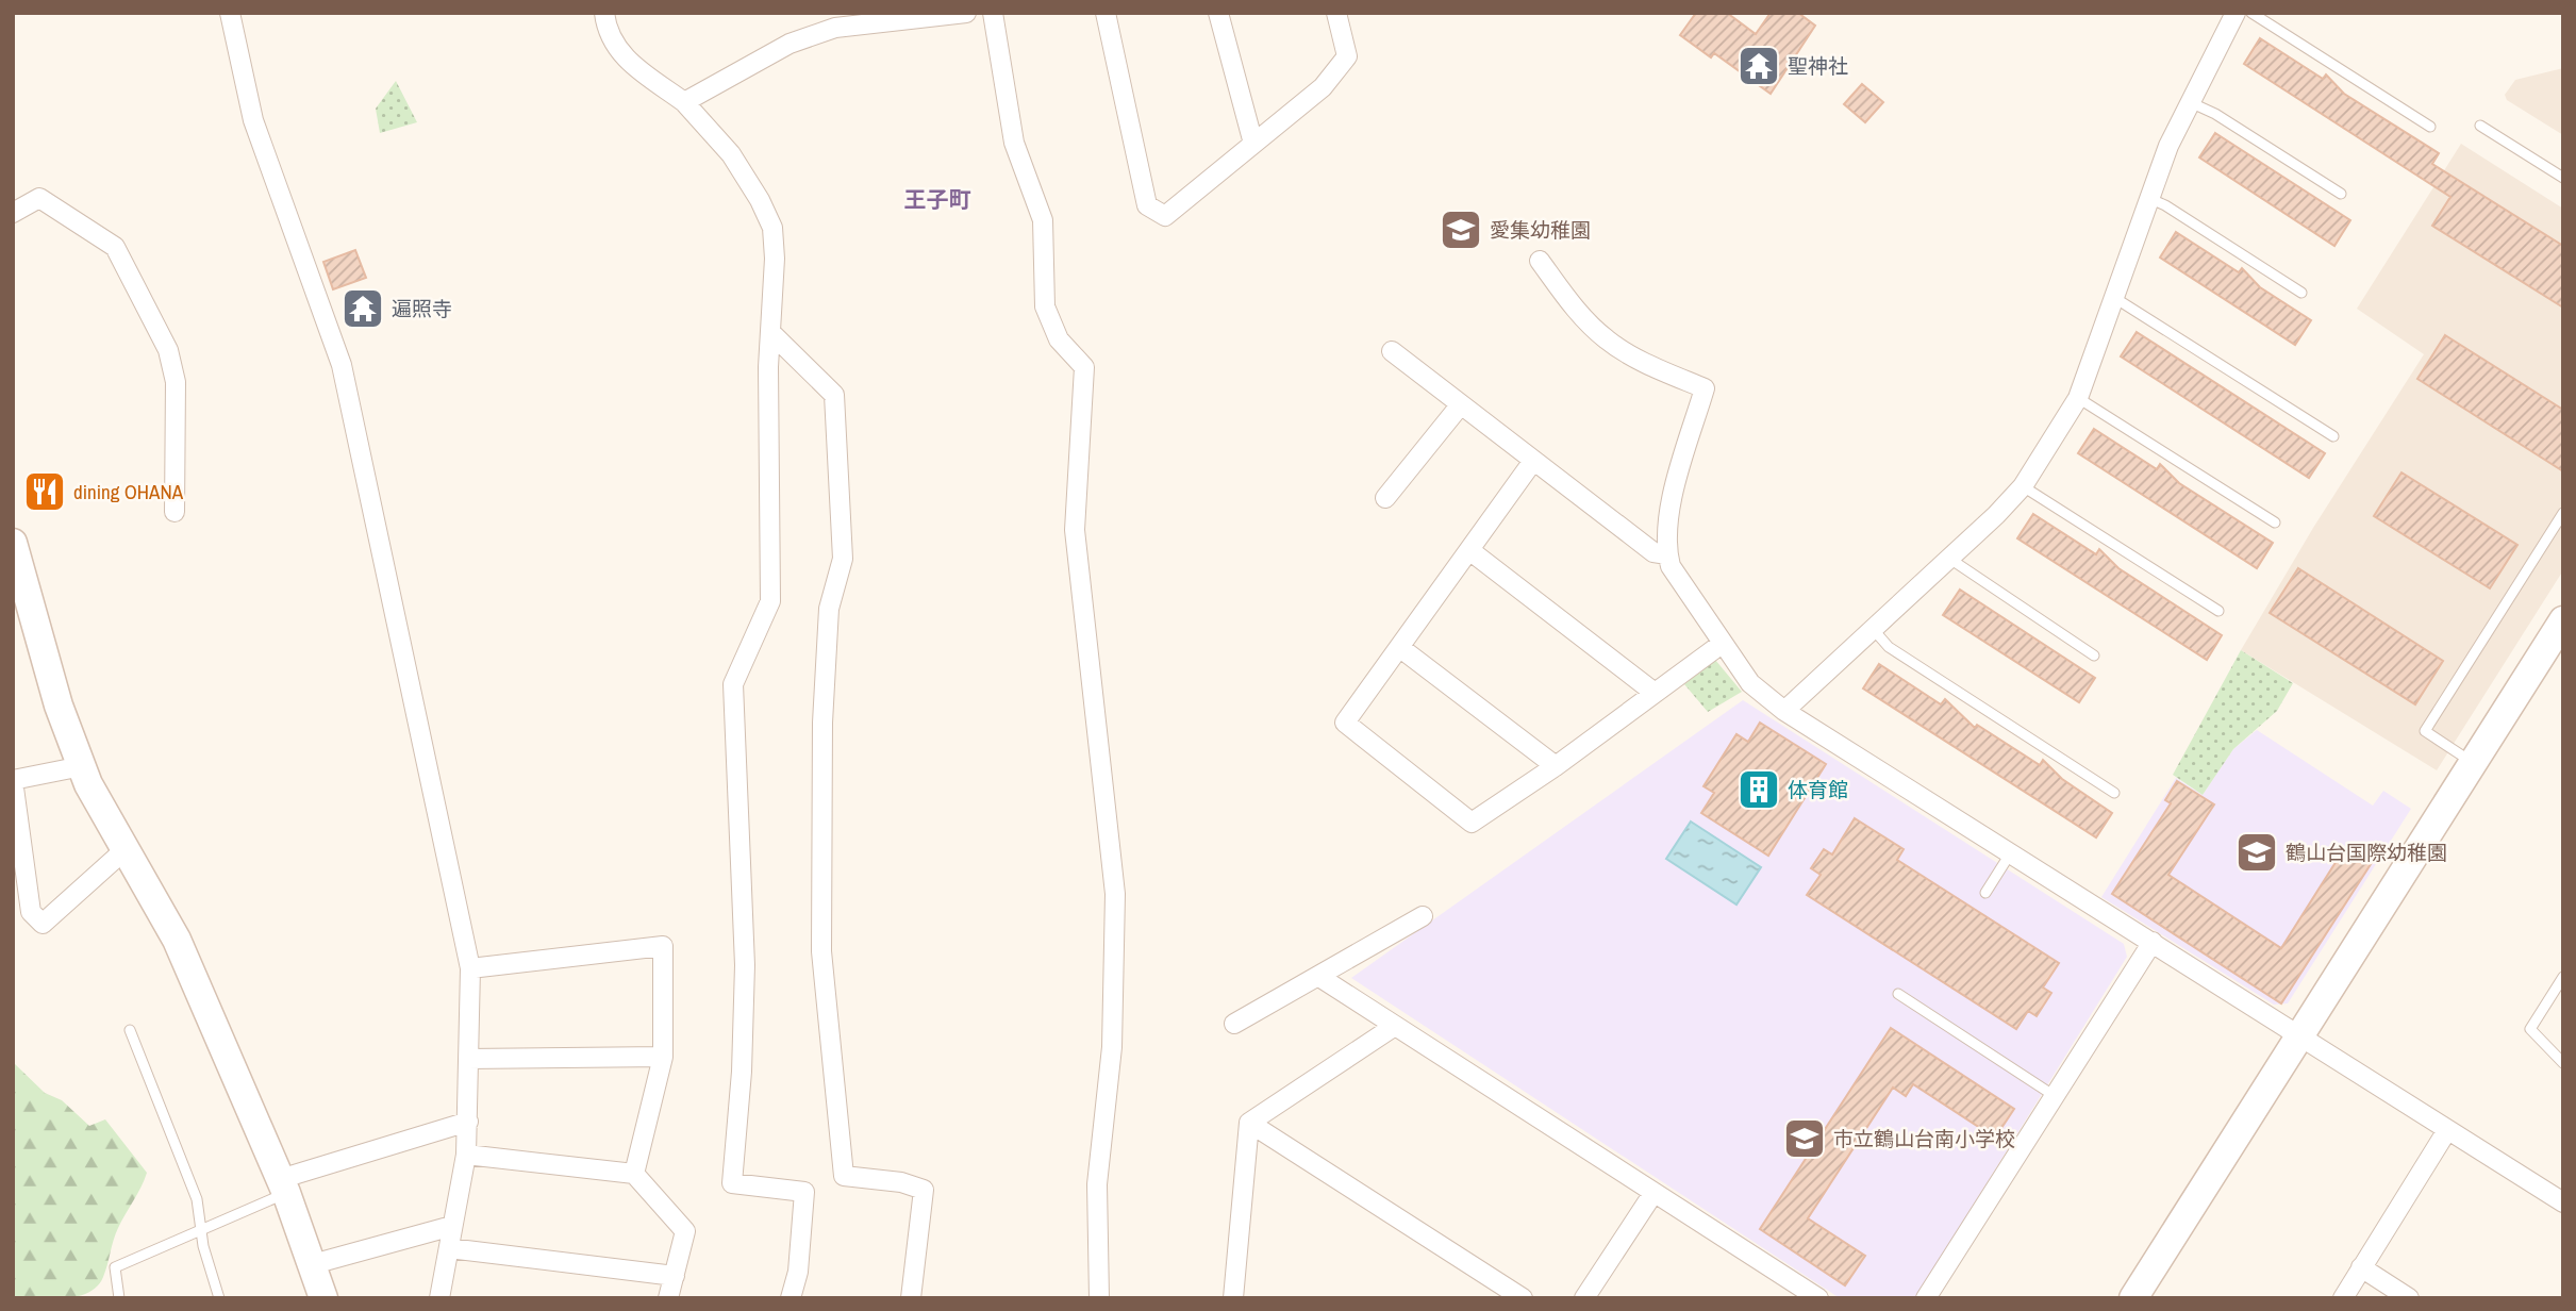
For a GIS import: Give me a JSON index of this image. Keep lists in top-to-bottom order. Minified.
{"districts":["王子町"],"places":{"temple":["聖神社","遍照寺"],"school or university":["愛集幼稚園","鶴山台国際幼稚園","市立鶴山台南小学校"],"restaurant":["dining OHANA"],"building":["体育館"]}}
